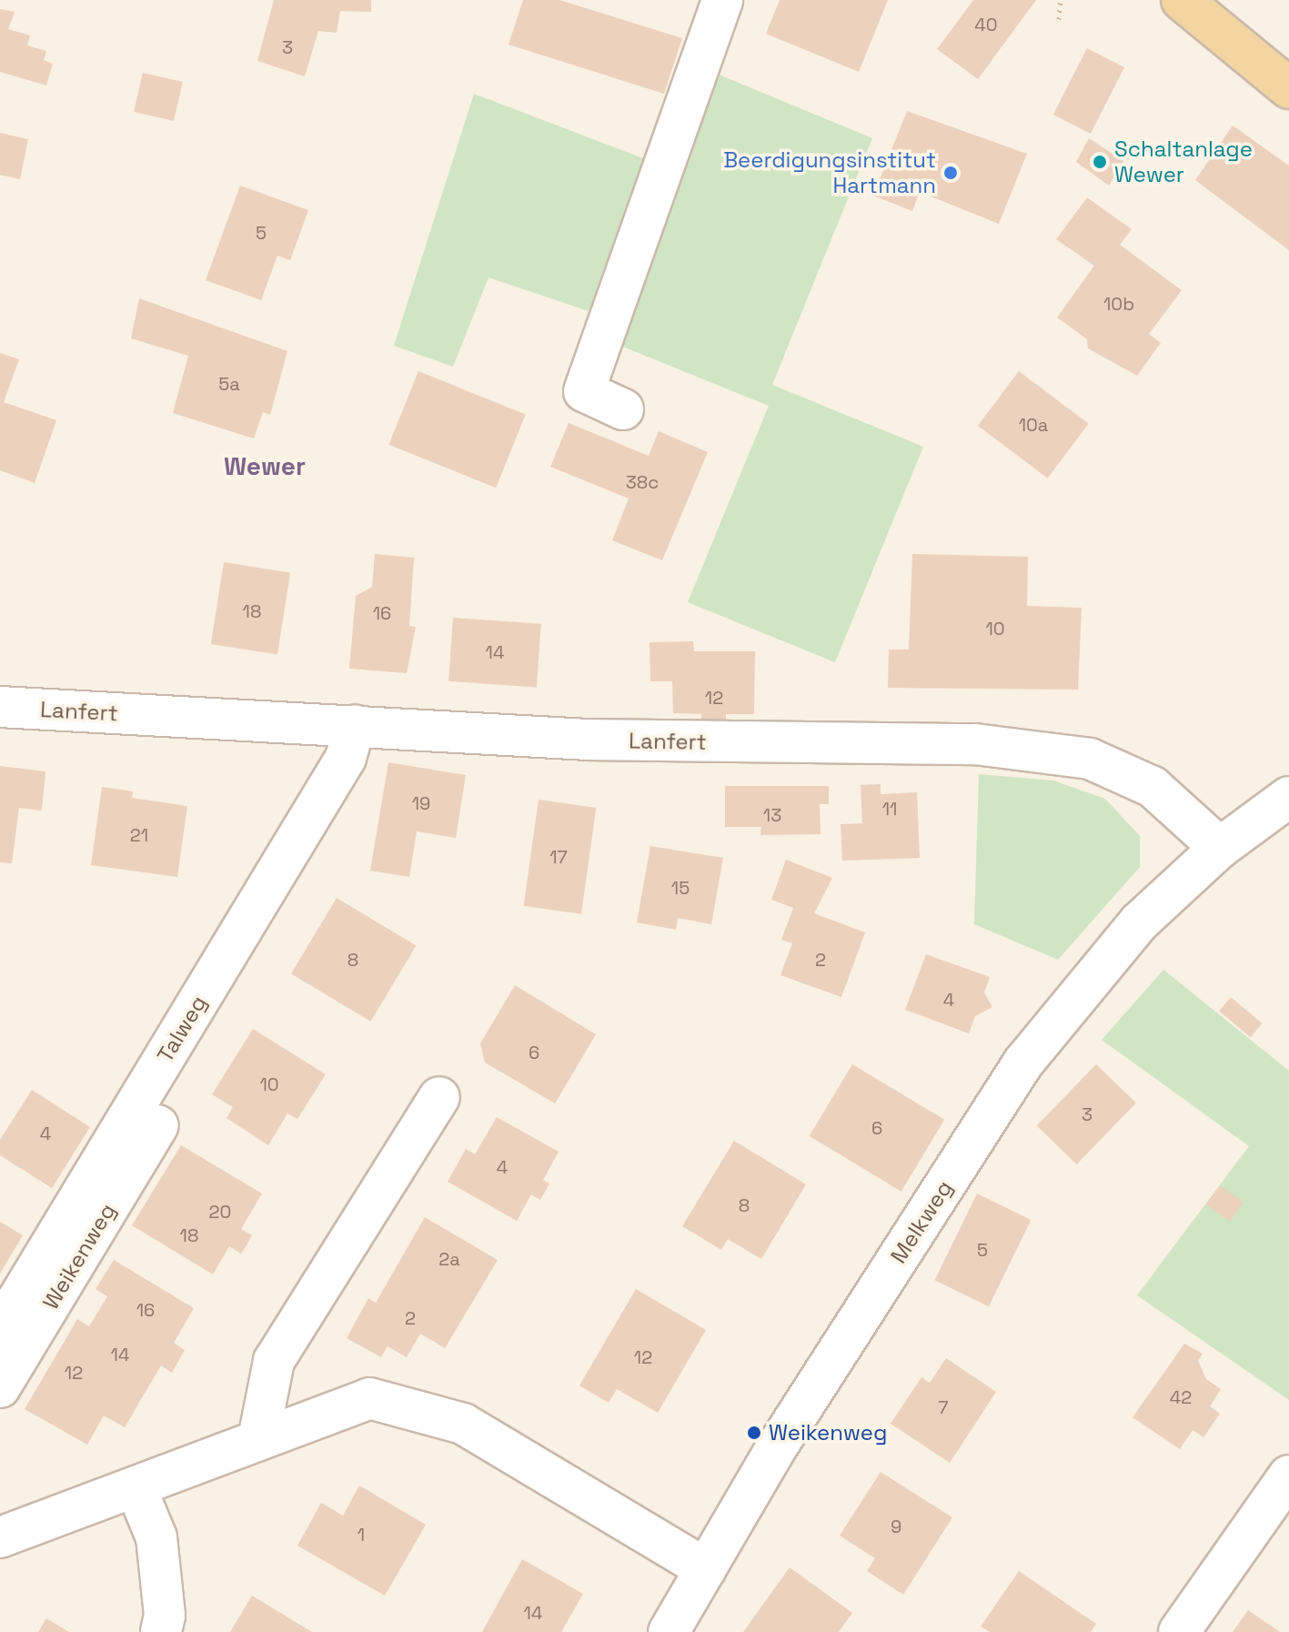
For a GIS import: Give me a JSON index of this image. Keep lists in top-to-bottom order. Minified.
{"streets":{"street":["Lanfert","Talweg","Melkweg","Weikenweg"]},"crossings":[["Lanfert","Talweg"],["Lanfert","Melkweg"]],"districts":["Wewer"],"places":["Schaltanlage Wewer","Beerdigungsinstitut Hartmann","Weikenweg"],"house_numbers":["40","3","5","10b","5a","10a","38c","18","16","10","14","12","19","11","13","21","17","15","8","2","4","6","10","3","6","4","4","8","20","18","5","2a","16","2","14","12","12","42","7","9","1","14"]}
